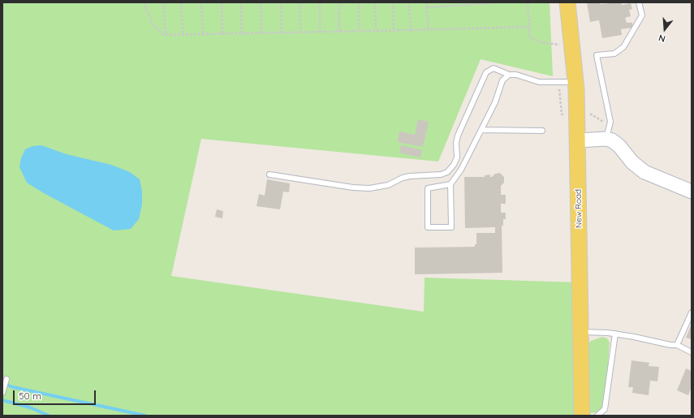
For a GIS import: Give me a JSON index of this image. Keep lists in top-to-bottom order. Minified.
{"streets":{"main road":["New Road"]},"scale_bar":"50 m","north":"bottom"}
